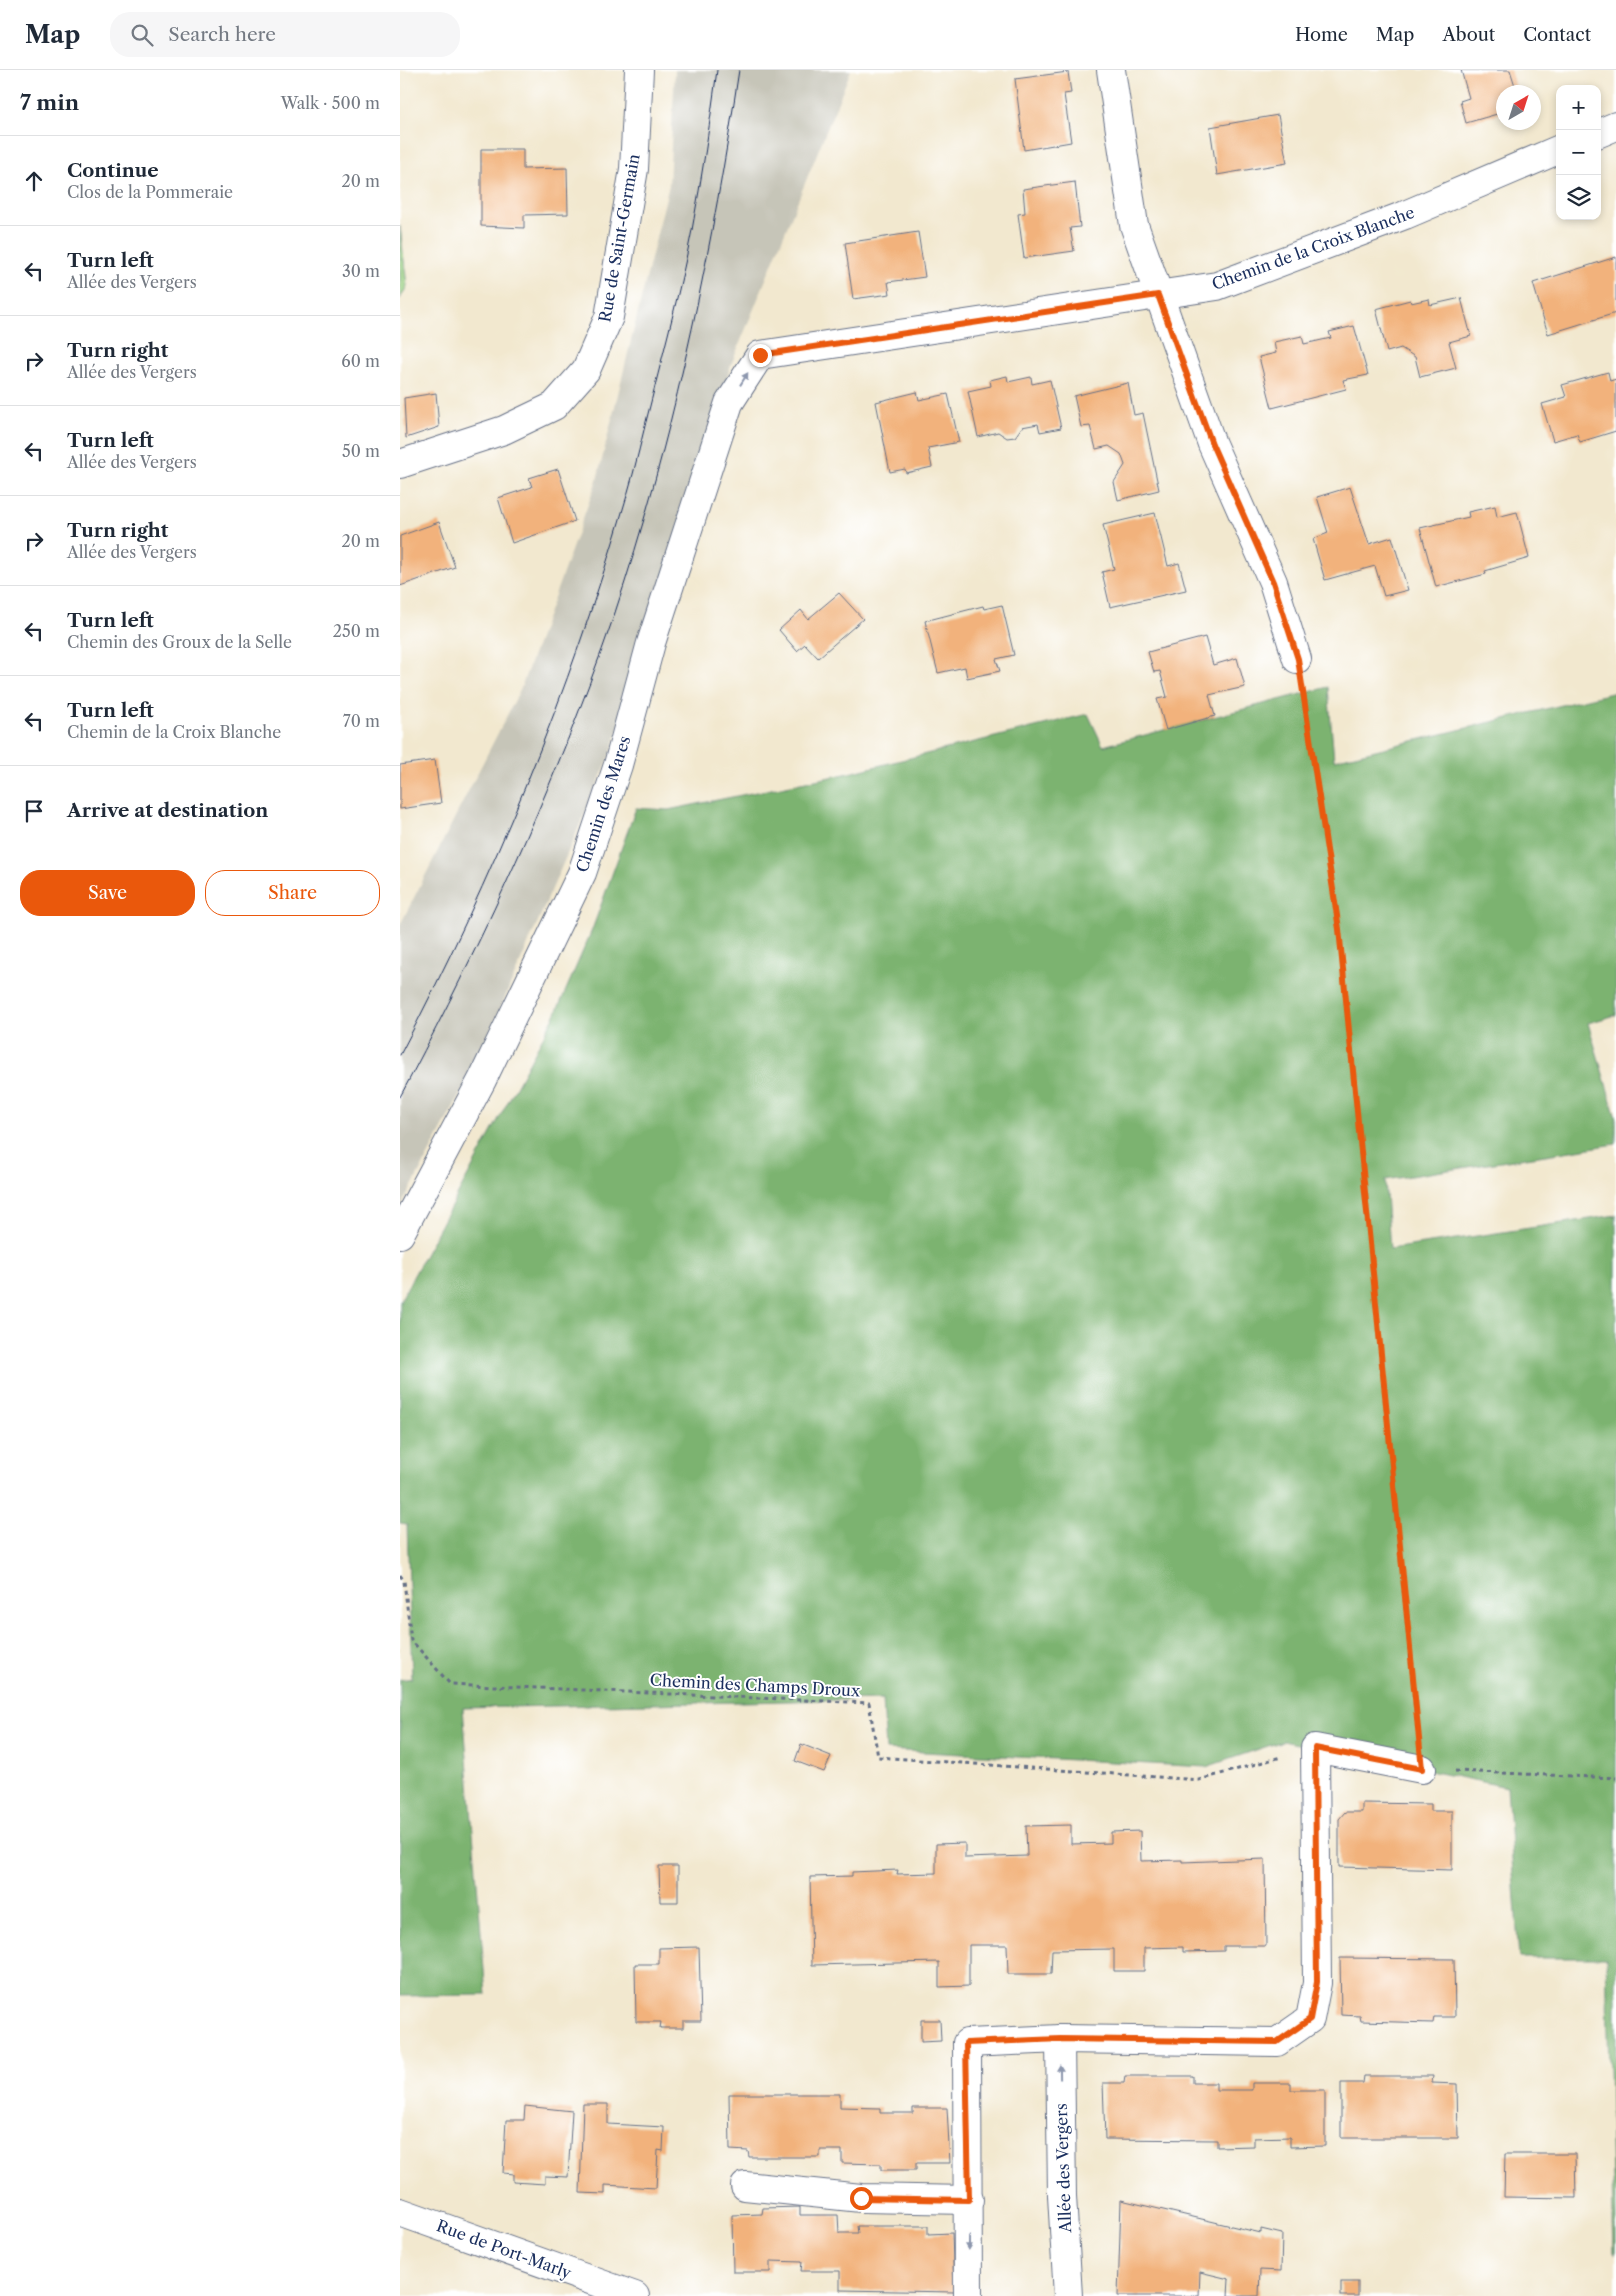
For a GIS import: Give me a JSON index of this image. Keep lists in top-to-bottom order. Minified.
{"streets":{"street":["Rue de Saint-Germain","Chemin de la Croix Blanche","Chemin des Mares","Allée des Vergers","Rue de Port-Marly"],"path":["Chemin des Champs Droux"]},"crossings":[["Chemin de la Croix Blanche","Chemin des Mares"]],"one_way":["Chemin des Mares"],"north":"top right","page":{"header":"Map","search":"Search here","nav":["Home","Map","About","Contact"],"heading":["7 min","Walk · 500 m"],"map_buttons":["+","−"],"list":[["Continue","Clos de la Pommeraie","20 m"],["Turn left","Allée des Vergers","30 m"],["Turn right","Allée des Vergers","60 m"],["Turn left","Allée des Vergers","50 m"],["Turn right","Allée des Vergers","20 m"],["Turn left","Chemin des Groux de la Selle","250 m"],["Turn left","Chemin de la Croix Blanche","70 m"],"Arrive at destination"],"buttons":["Save","Share"]}}
